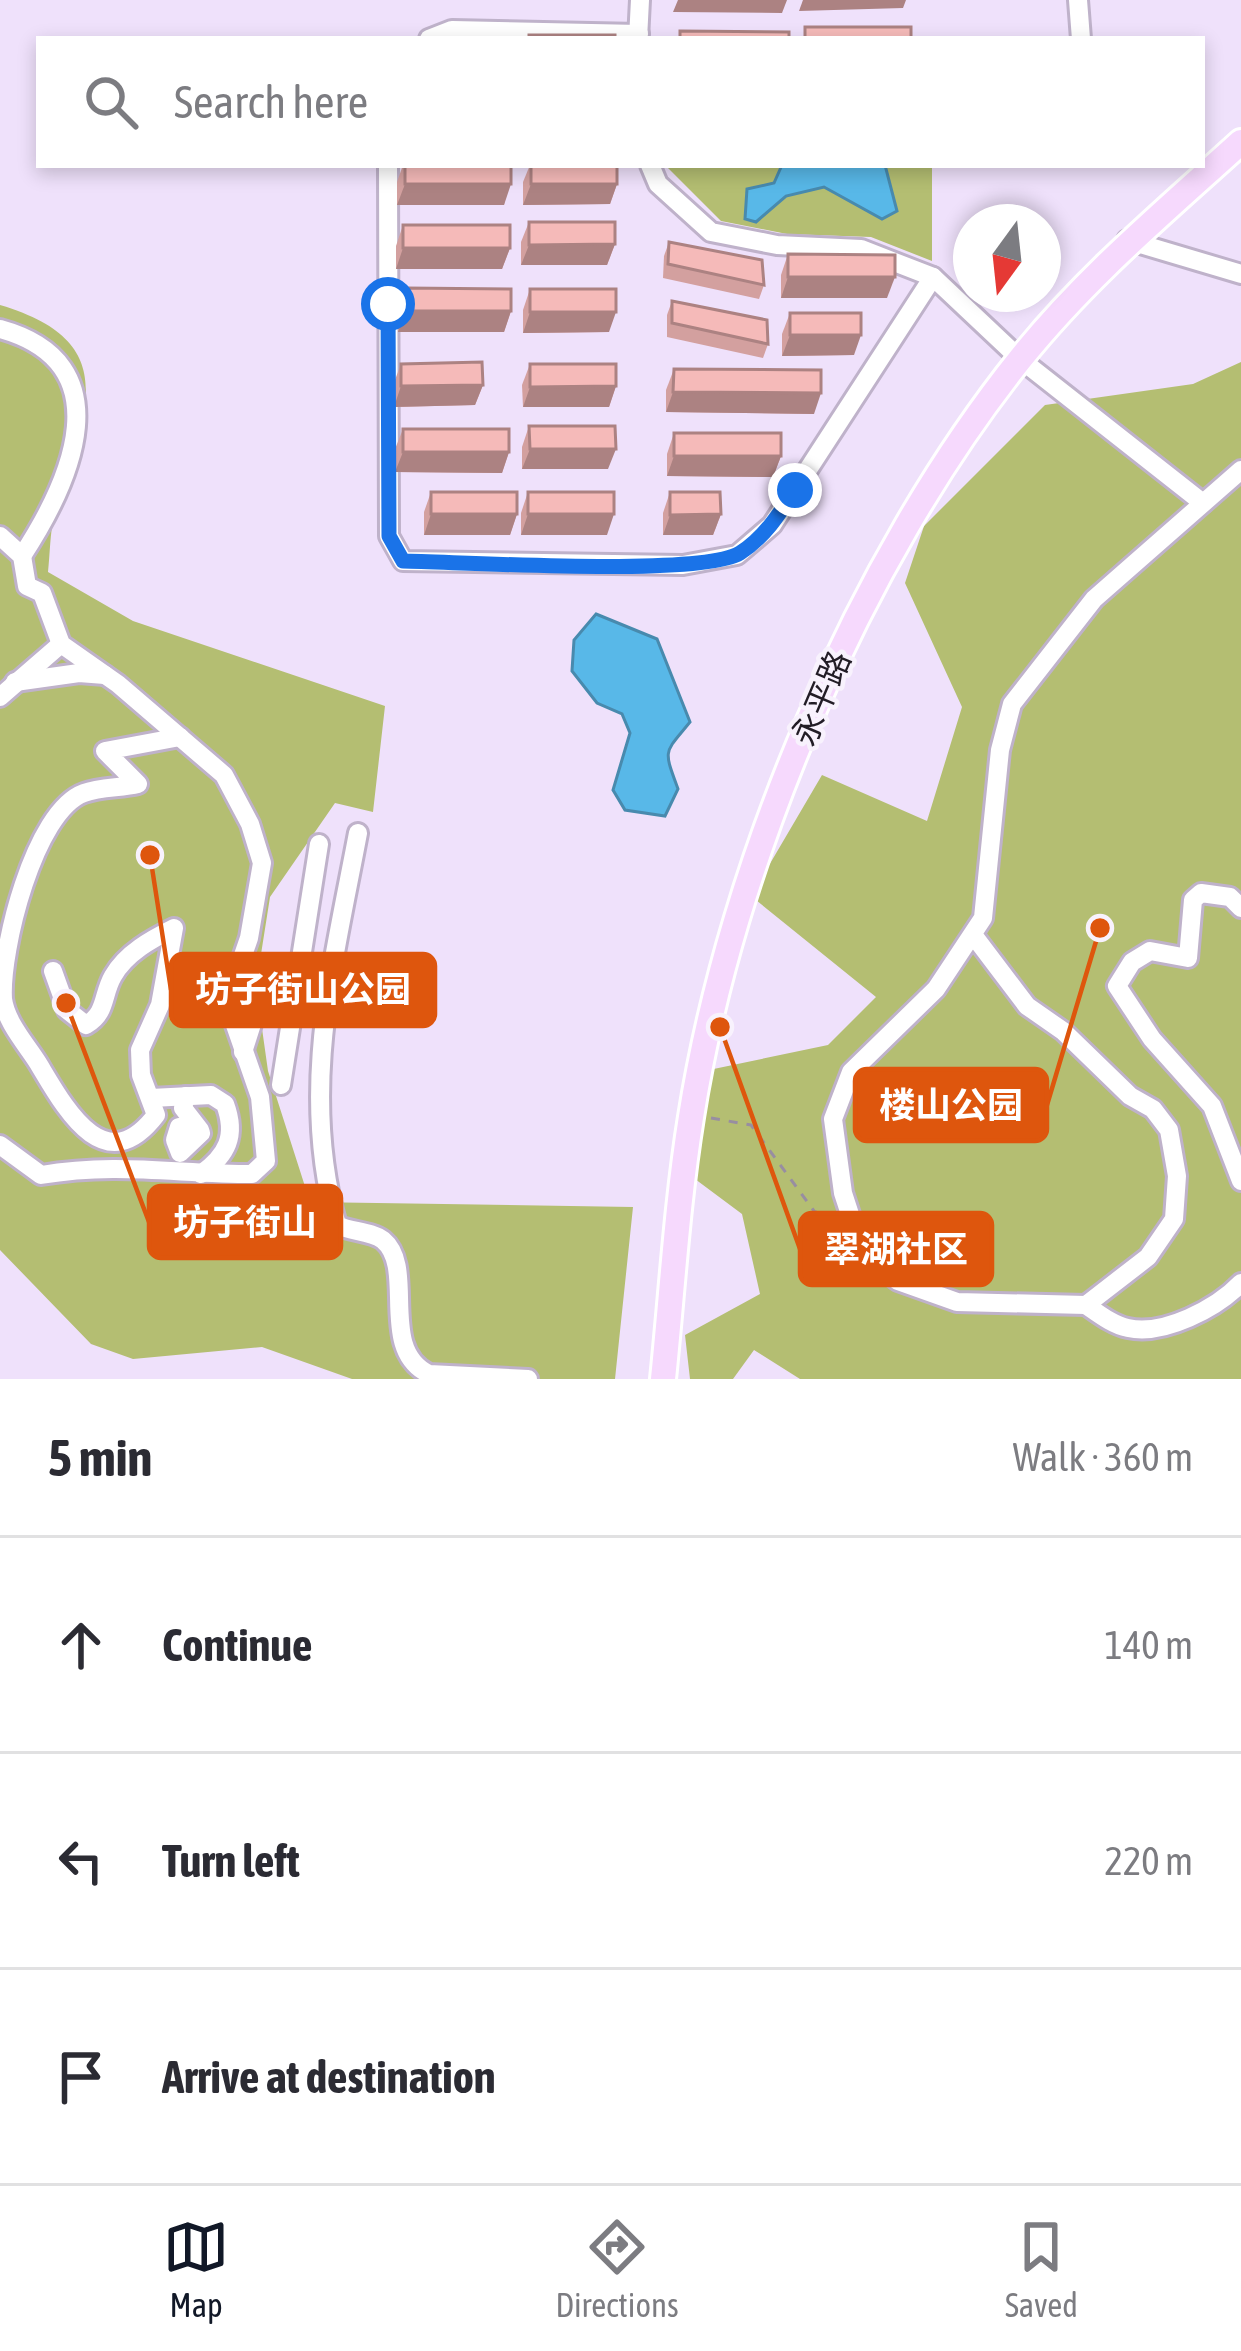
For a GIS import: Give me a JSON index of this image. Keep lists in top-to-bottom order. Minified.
{"streets":{"main road":["永平路"]},"places":["坊子街山公园","楼山公园","坊子街山","翠湖社区"],"north":"bottom","page":{"search":"Search here","heading":["5 min","Walk · 360 m"],"list":[["Continue","140 m"],["Turn left","220 m"],"Arrive at destination"],"nav":["Map","Directions","Saved"]}}
